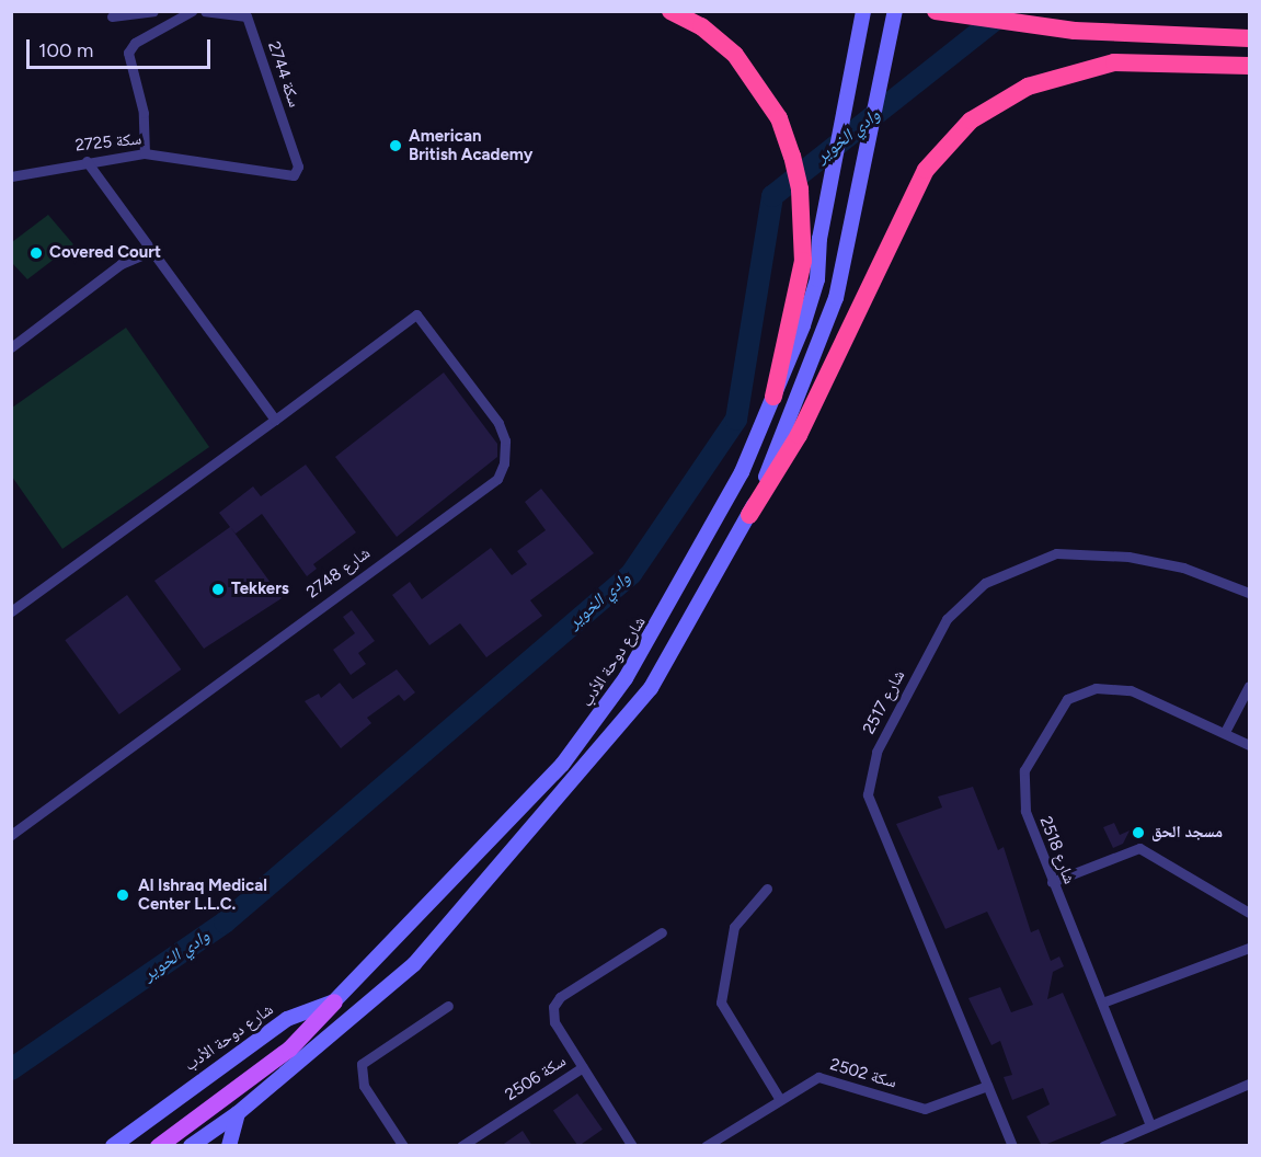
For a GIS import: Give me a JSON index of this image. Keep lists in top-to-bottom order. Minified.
{"streets":{"main road":["شارع دوحة الأدب"],"street":["سكة 2744","سكة 2725","شارع 2748","2517 شارع","2518 شارع","2502 سكة","سكة 2506"]},"crossings":[["سكة 2744","سكة 2725"],["2517 شارع","2502 سكة"]],"water":["وادي الخوير"],"places":["American British Academy","Covered Court","Tekkers","مسجد الحق","Al Ishraq Medical Center L.L.C."],"scale_bar":"100 m"}
